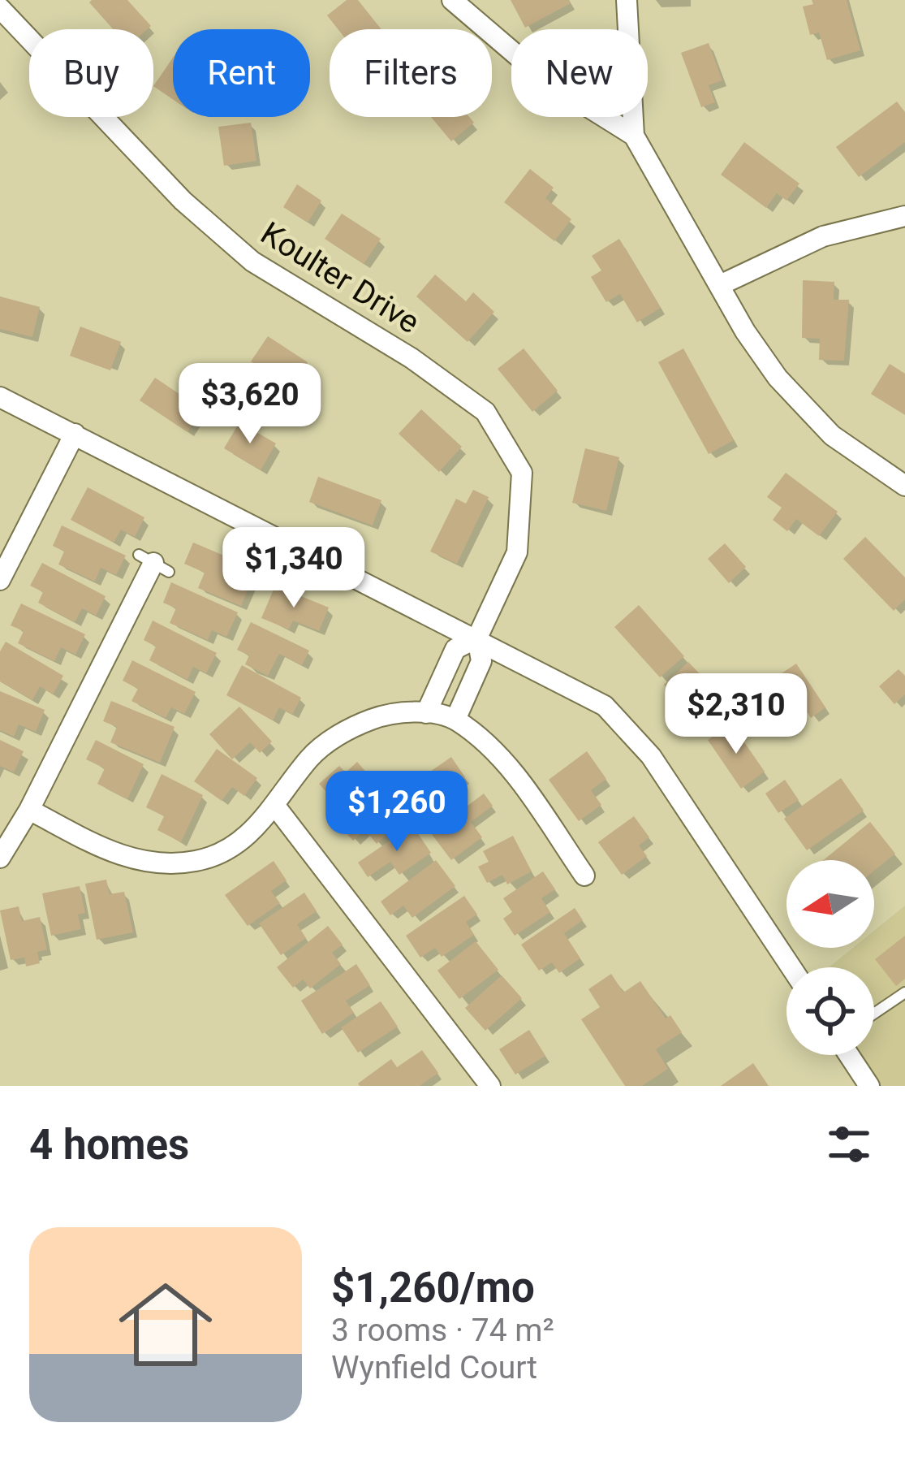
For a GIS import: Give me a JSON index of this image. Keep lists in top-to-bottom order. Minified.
{"streets":{"street":["Koulter Drive"]},"north":"left","page":{"chip":["Buy","Rent","Filters","New"],"price":["$3,620","$1,340","$2,310","$1,260"],"heading":"4 homes","list":[{"name":"$1,260/mo","note":"3 rooms · 74 m² · Wynfield Court"}]}}
